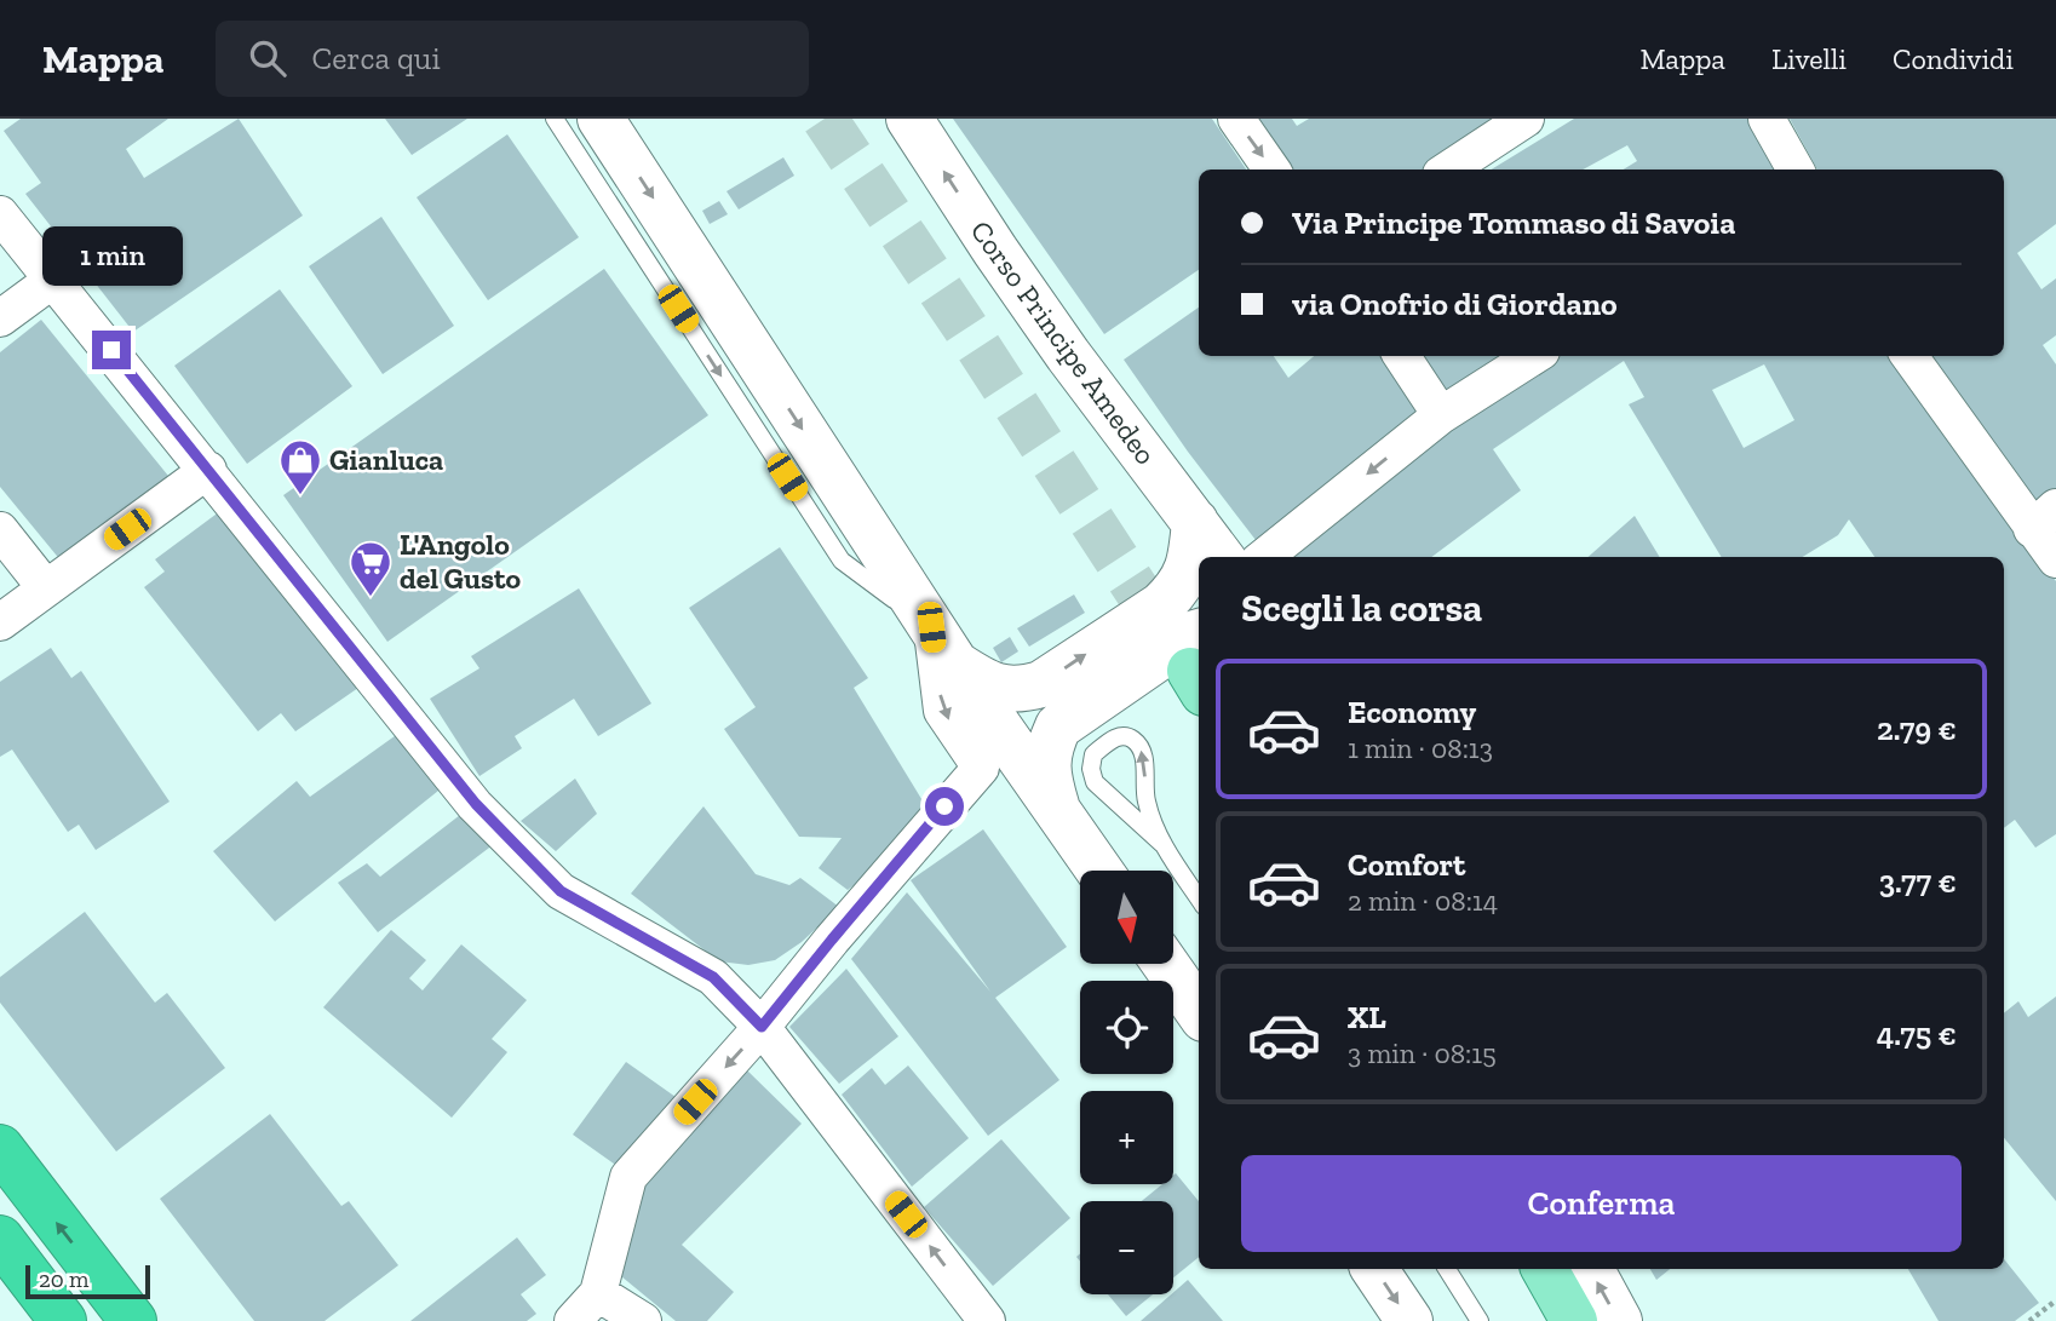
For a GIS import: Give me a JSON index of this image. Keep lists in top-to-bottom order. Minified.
{"streets":{"main road":["Corso Principe Amedeo"]},"places":{"shop":["Gianluca"],"supermarket":["L'Angolo del Gusto"]},"scale_bar":"20 m","north":"bottom","page":{"header":"Mappa","search":"Cerca qui","nav":["Mappa","Livelli","Condividi"],"banner":["Via Principe Tommaso di Savoia","via Onofrio di Giordano"],"bubble":"1 min","heading":"Scegli la corsa","list":[{"name":"Economy","note":"1 min · 08:13","value":"2.79 €"},{"name":"Comfort","note":"2 min · 08:14","value":"3.77 €"},{"name":"XL","note":"3 min · 08:15","value":"4.75 €"}],"map_buttons":["+","−"],"buttons":"Conferma","scale":"20 m"}}
